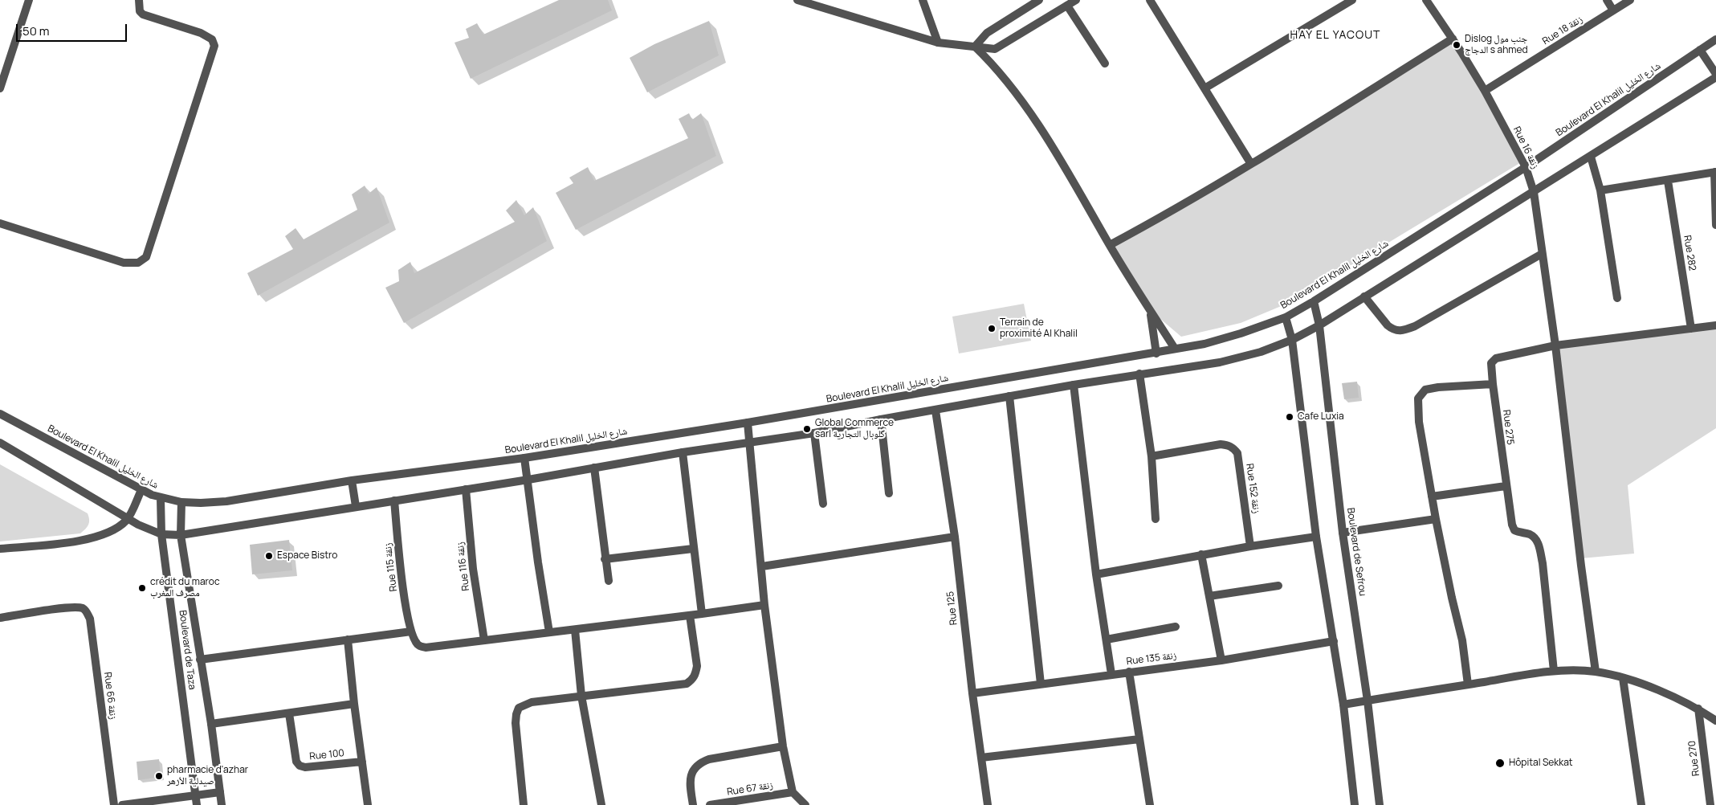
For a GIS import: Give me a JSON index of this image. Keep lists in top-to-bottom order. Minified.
{"streets":{"street":["Rue 18 زنقة","Boulevard El Khalil شارع الخليل","Rue 16 زنقة","Rue 282","Rue 275","Rue 152 زنقة","Boulevard de Sefrou","Rue 116 زنقة","Rue 115 زنقة","Rue 125","Boulevard de Taza","Rue 135 زنقة","Rue 66 زنقة","Rue 100","Rue 270","Rue 67 زنقة"]},"crossings":[["Rue 18 زنقة","Rue 16 زنقة"],["Boulevard El Khalil شارع الخليل","Rue 16 زنقة"],["Boulevard El Khalil شارع الخليل","Boulevard de Sefrou"],["Boulevard El Khalil شارع الخليل","Boulevard de Taza"],["Rue 16 زنقة","Rue 275"],["Rue 125","Rue 135 زنقة"]],"districts":["HAY EL YACOUT"],"places":["Dislog جنب مول الدجاج s ahmed","Terrain de proximité Al Khalil","Cafe Luxia","Global Commerce sarl گلوبال التجارية","Espace Bistro","crédit du maroc مصرف المغرب","Hôpital Sekkat","pharmacie d'azhar صيدلية الأزهر"],"scale_bar":"50 m"}
